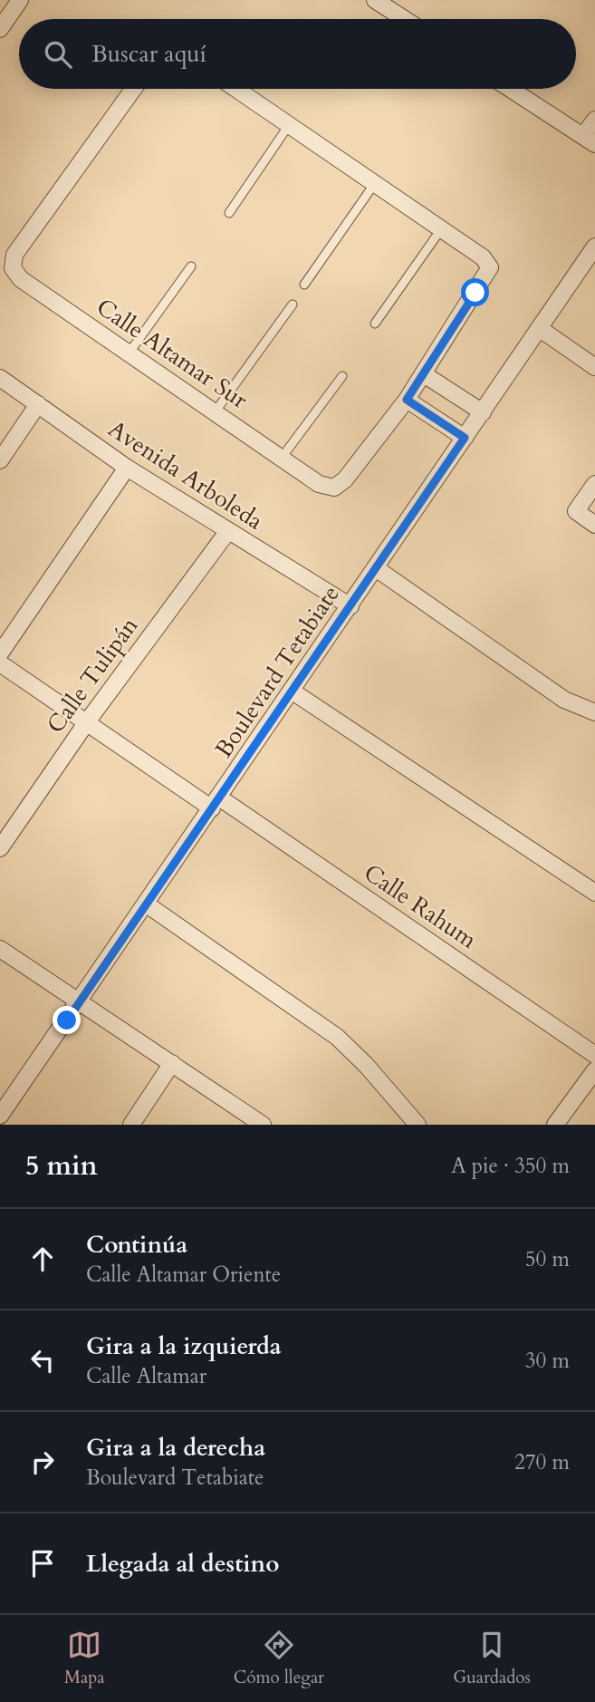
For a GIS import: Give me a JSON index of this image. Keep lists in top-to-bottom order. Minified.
{"streets":{"street":["Calle Altamar Sur","Avenida Arboleda","Boulevard Tetabiate","Calle Tulipán","Calle Rahum"]},"crossings":[["Avenida Arboleda","Boulevard Tetabiate"],["Avenida Arboleda","Calle Tulipán"],["Boulevard Tetabiate","Calle Rahum"],["Calle Tulipán","Calle Rahum"]],"page":{"search":"Buscar aquí","heading":["5 min","A pie · 350 m"],"list":[["Continúa","Calle Altamar Oriente","50 m"],["Gira a la izquierda","Calle Altamar","30 m"],["Gira a la derecha","Boulevard Tetabiate","270 m"],"Llegada al destino"],"nav":["Mapa","Cómo llegar","Guardados"]}}
